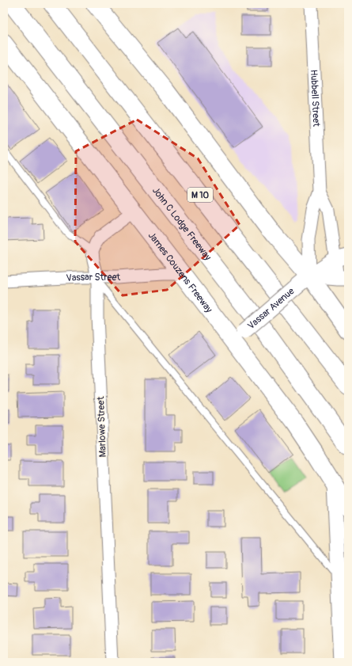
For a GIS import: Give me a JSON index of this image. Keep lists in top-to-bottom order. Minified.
{"streets":{"main road":["M 10","John C Lodge Freeway","James Couzens Freeway"],"street":["Hubbell Street","Vassar Street","Vassar Avenue","Marlowe Street"]},"crossings":[["Hubbell Street","Vassar Avenue"],["James Couzens Freeway","Vassar Street"],["James Couzens Freeway","Vassar Avenue"],["Vassar Street","Marlowe Street"]]}
